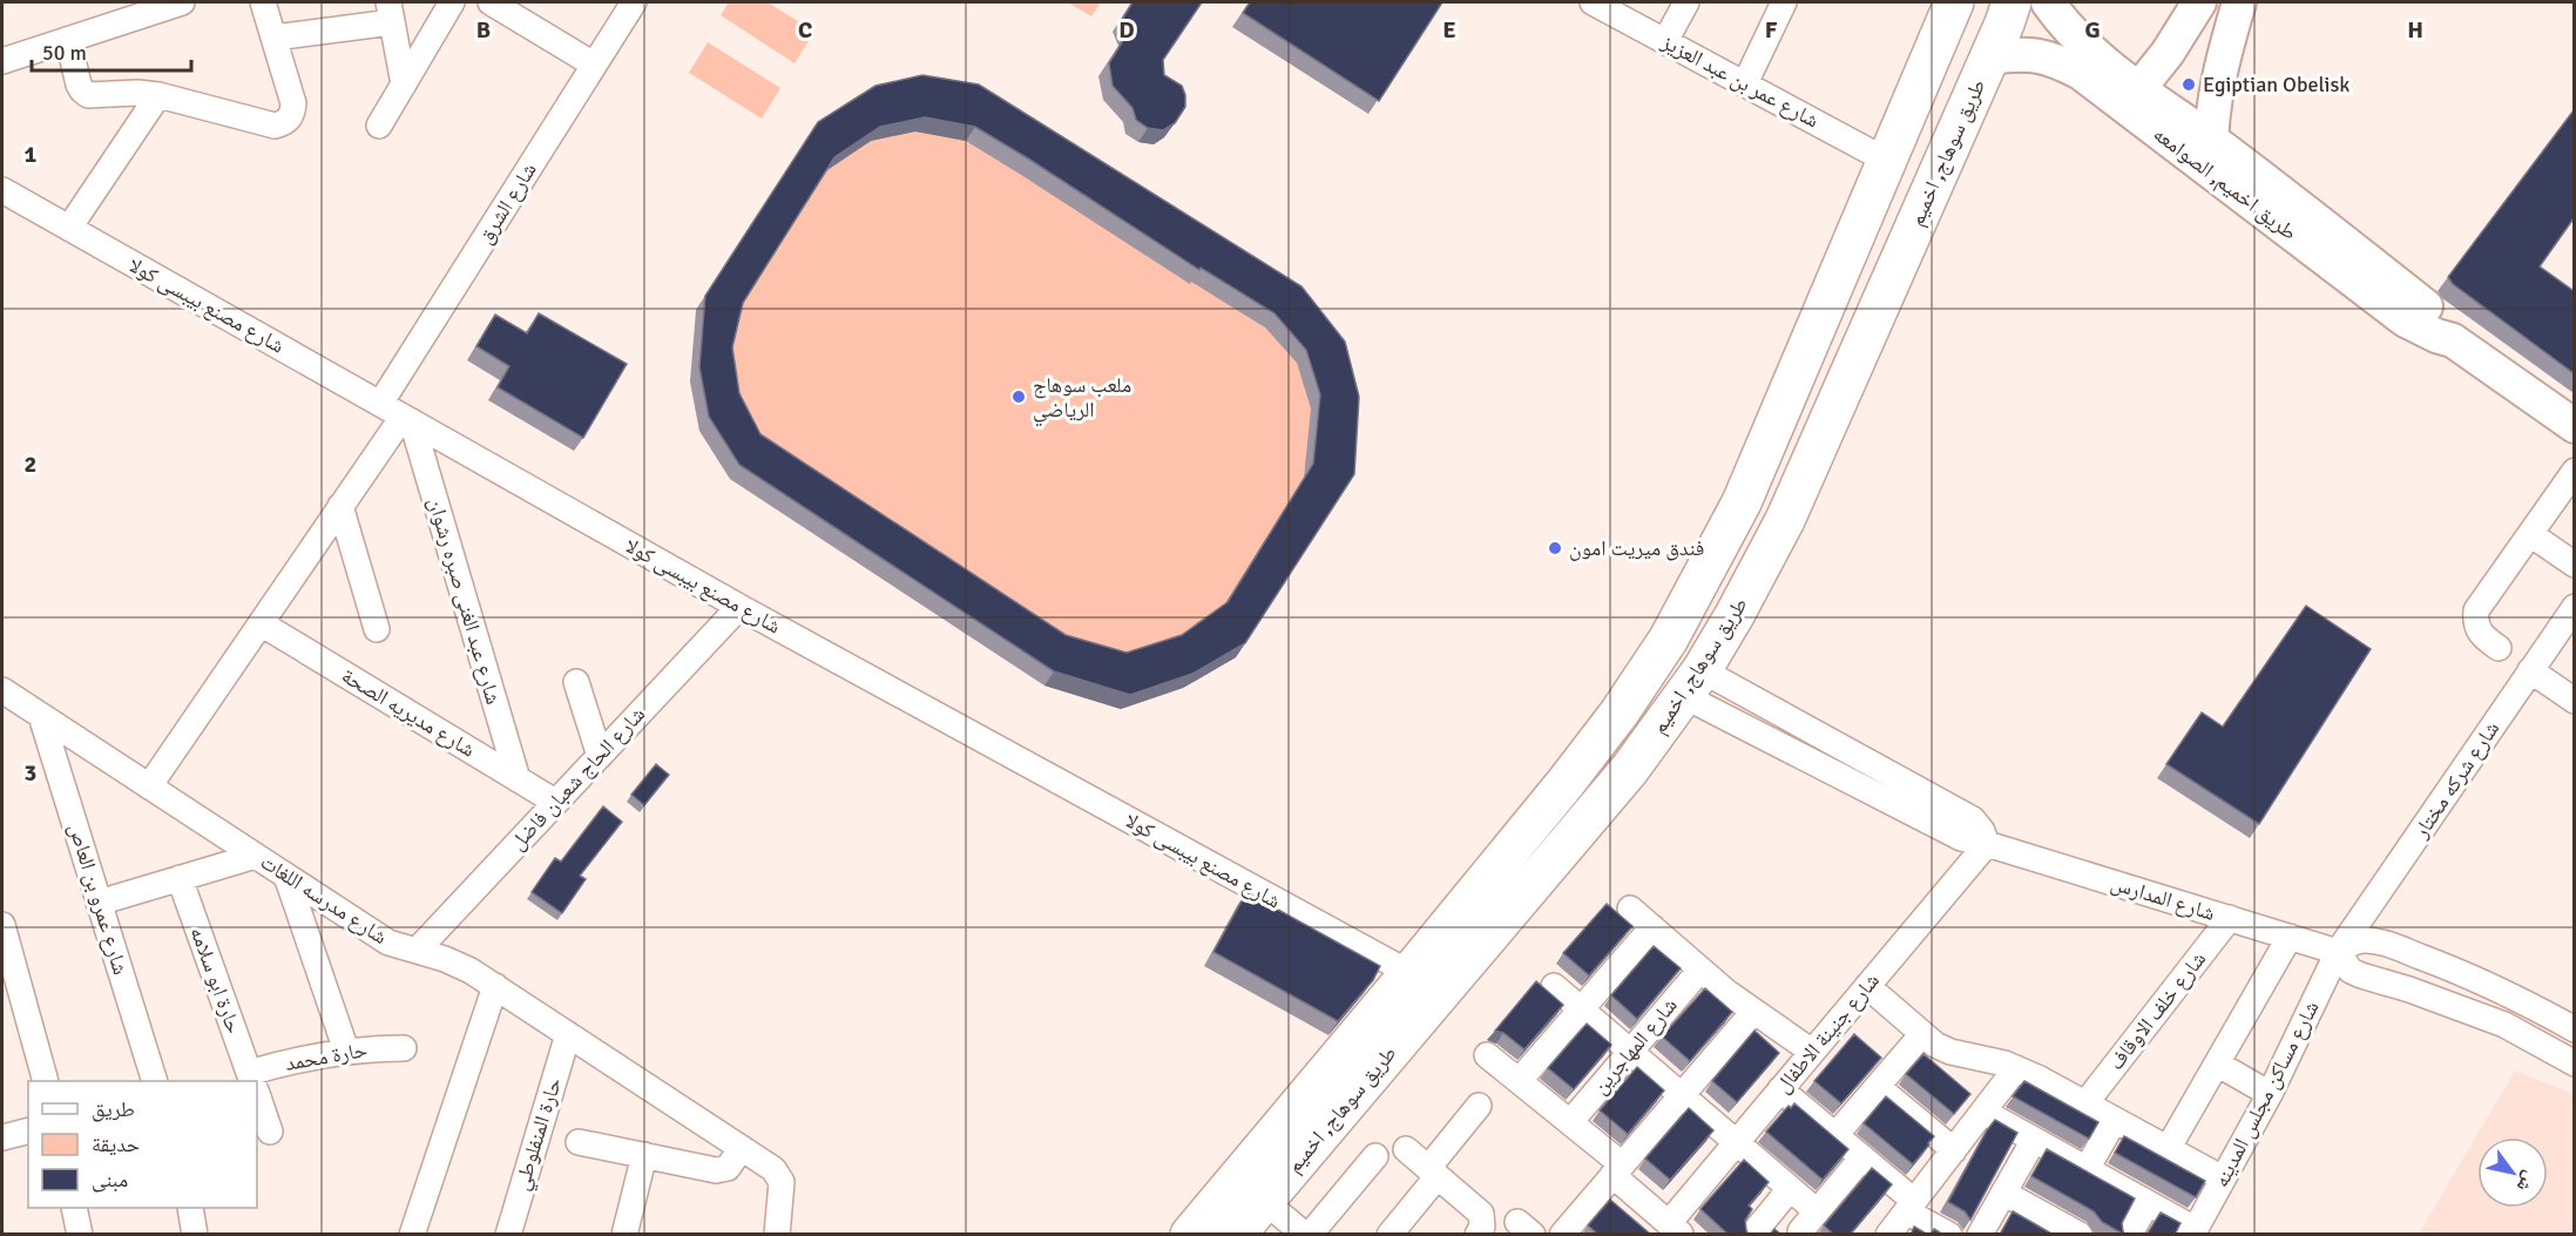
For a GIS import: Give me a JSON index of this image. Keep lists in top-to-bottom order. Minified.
{"streets":{"main road":["طريق سوهاج, اخميم","طريق اخميم, الصوامعه"],"street":["شارع عمر بن عبد العزيز","شارع الشرق","شارع مصنع بيبسى كولا","شارع عبد الغنى صبره رشوان","شارع مديريه الصحة","شارع الحاج شعبان فاضل","شارع شركه مختار","شارع المدارس","شارع عمرو بن العاص","شارع مدرسه اللغات","حارة ابو سلامه","شارع خلف الاوقاف","شارع جنينة الاطفال","شارع المهاجرين","حارة محمد","شارع مساكن مجلس المدينه","حارة المنفلوطي"]},"crossings":[["شارع عمر بن عبد العزيز","طريق سوهاج, اخميم"],["طريق سوهاج, اخميم","طريق اخميم, الصوامعه"],["طريق سوهاج, اخميم","شارع مصنع بيبسى كولا"],["طريق سوهاج, اخميم","شارع المدارس"],["شارع الشرق","شارع مصنع بيبسى كولا"],["شارع مصنع بيبسى كولا","شارع عبد الغنى صبره رشوان"],["شارع مصنع بيبسى كولا","شارع الحاج شعبان فاضل"],["شارع عبد الغنى صبره رشوان","شارع مديريه الصحة"],["شارع مديريه الصحة","شارع الحاج شعبان فاضل"],["شارع الحاج شعبان فاضل","شارع مدرسه اللغات"],["شارع شركه مختار","شارع المدارس"],["شارع شركه مختار","شارع مساكن مجلس المدينه"],["شارع المدارس","شارع خلف الاوقاف"],["شارع المدارس","شارع جنينة الاطفال"],["شارع المدارس","شارع مساكن مجلس المدينه"],["شارع عمرو بن العاص","شارع مدرسه اللغات"],["شارع مدرسه اللغات","حارة المنفلوطي"]],"places":["Egiptian Obelisk","ملعب سوهاج الرياضي","فندق ميريت امون"],"legend":["طريق","حديقة","مبنى"],"scale_bar":"50 m","north":"bottom right","grid":{"columns":["B","C","D","E","F","G","H"],"rows":["1","2","3"]}}
